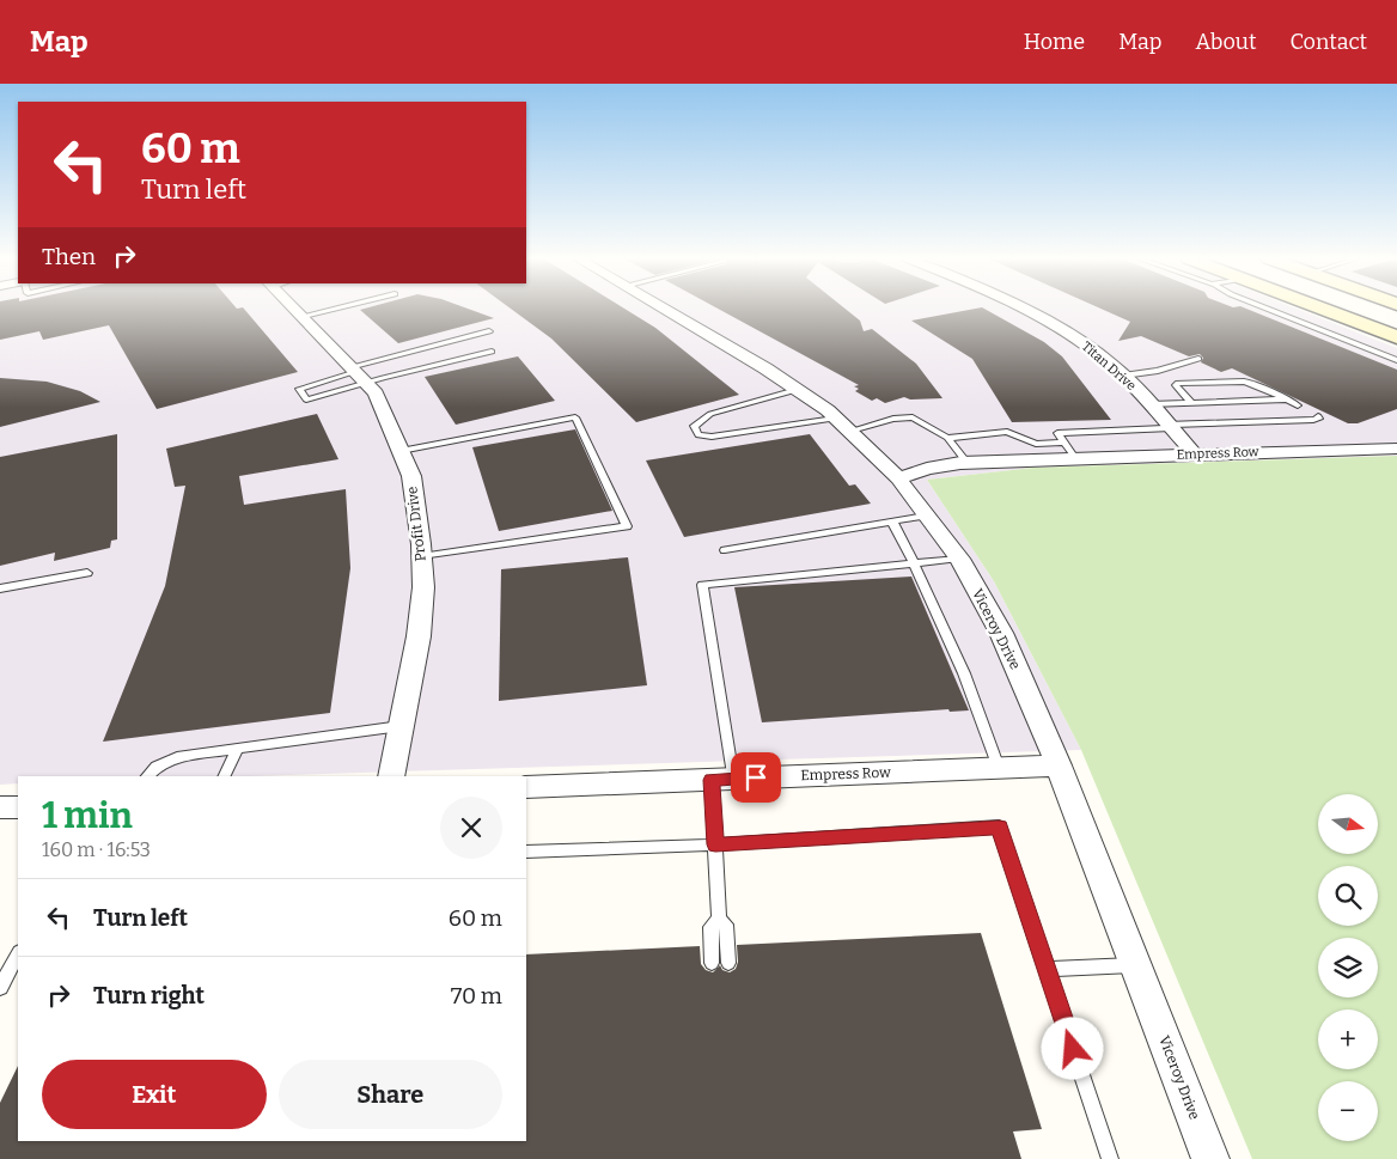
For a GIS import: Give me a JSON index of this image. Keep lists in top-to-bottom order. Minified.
{"streets":{"street":["Titan Drive","Empress Row","Profit Drive","Viceroy Drive"]},"crossings":[["Titan Drive","Empress Row"],["Empress Row","Viceroy Drive"]],"north":"right","page":{"header":"Map","nav":["Home","Map","About","Contact"],"turn":["60 m","Turn left"],"then":"Then","heading":["1 min","160 m · 16:53"],"map_buttons":["+","−"],"list":[{"name":"Turn left","value":"60 m"},{"name":"Turn right","value":"70 m"}],"buttons":["Exit","Share"]}}
